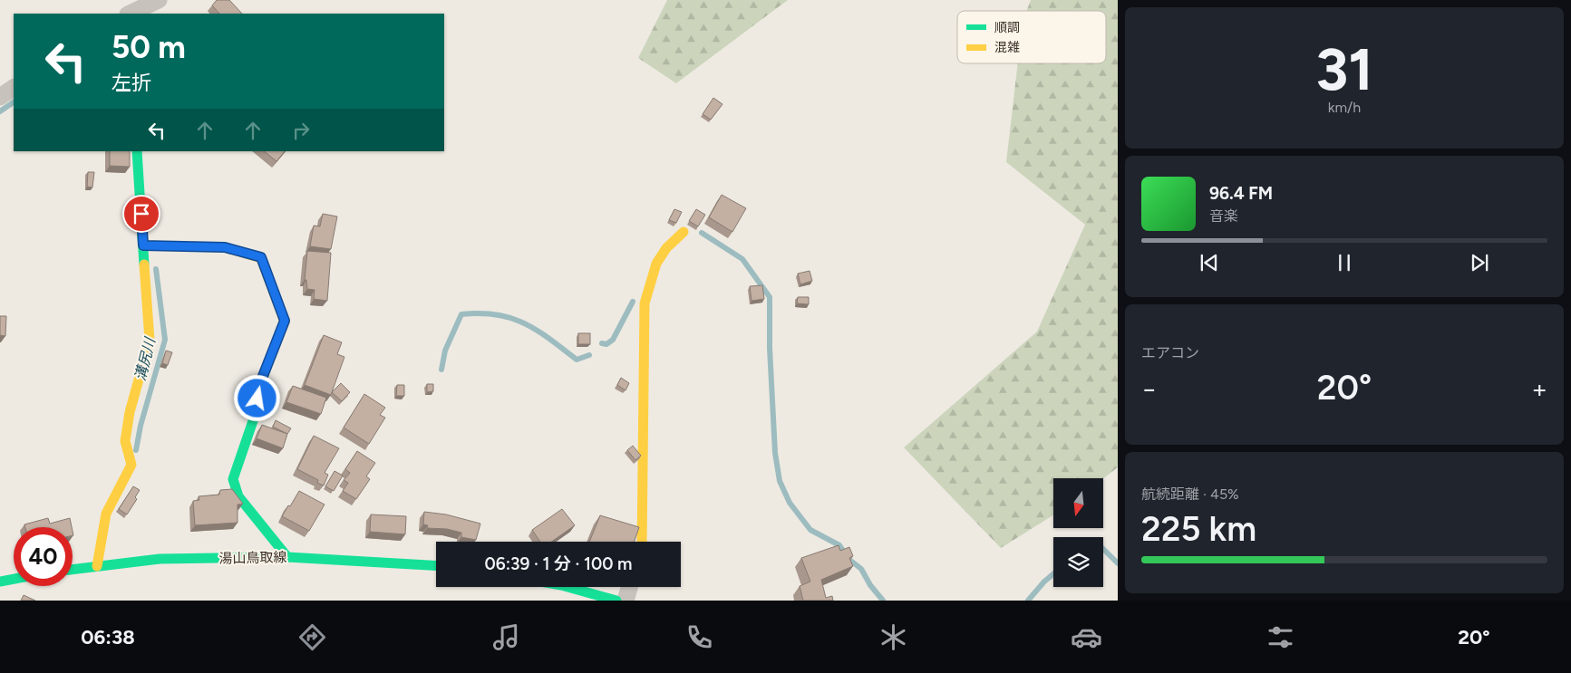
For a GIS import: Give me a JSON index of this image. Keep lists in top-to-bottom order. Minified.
{"streets":{"street":["湯山鳥取線"]},"water":["溝尻川"],"legend":["順調","混雑"],"north":"bottom","page":{"tile":[["31","km/h"],"エアコン",["航続距離 · 45%","225 km"]],"turn":["50 m","左折"],"song":["96.4 FM","音楽"],"heat":["−","20°","+"],"limit":"40","trip":"06:39 · 1 分 · 100 m","tabs":["06:38","20°"]}}
